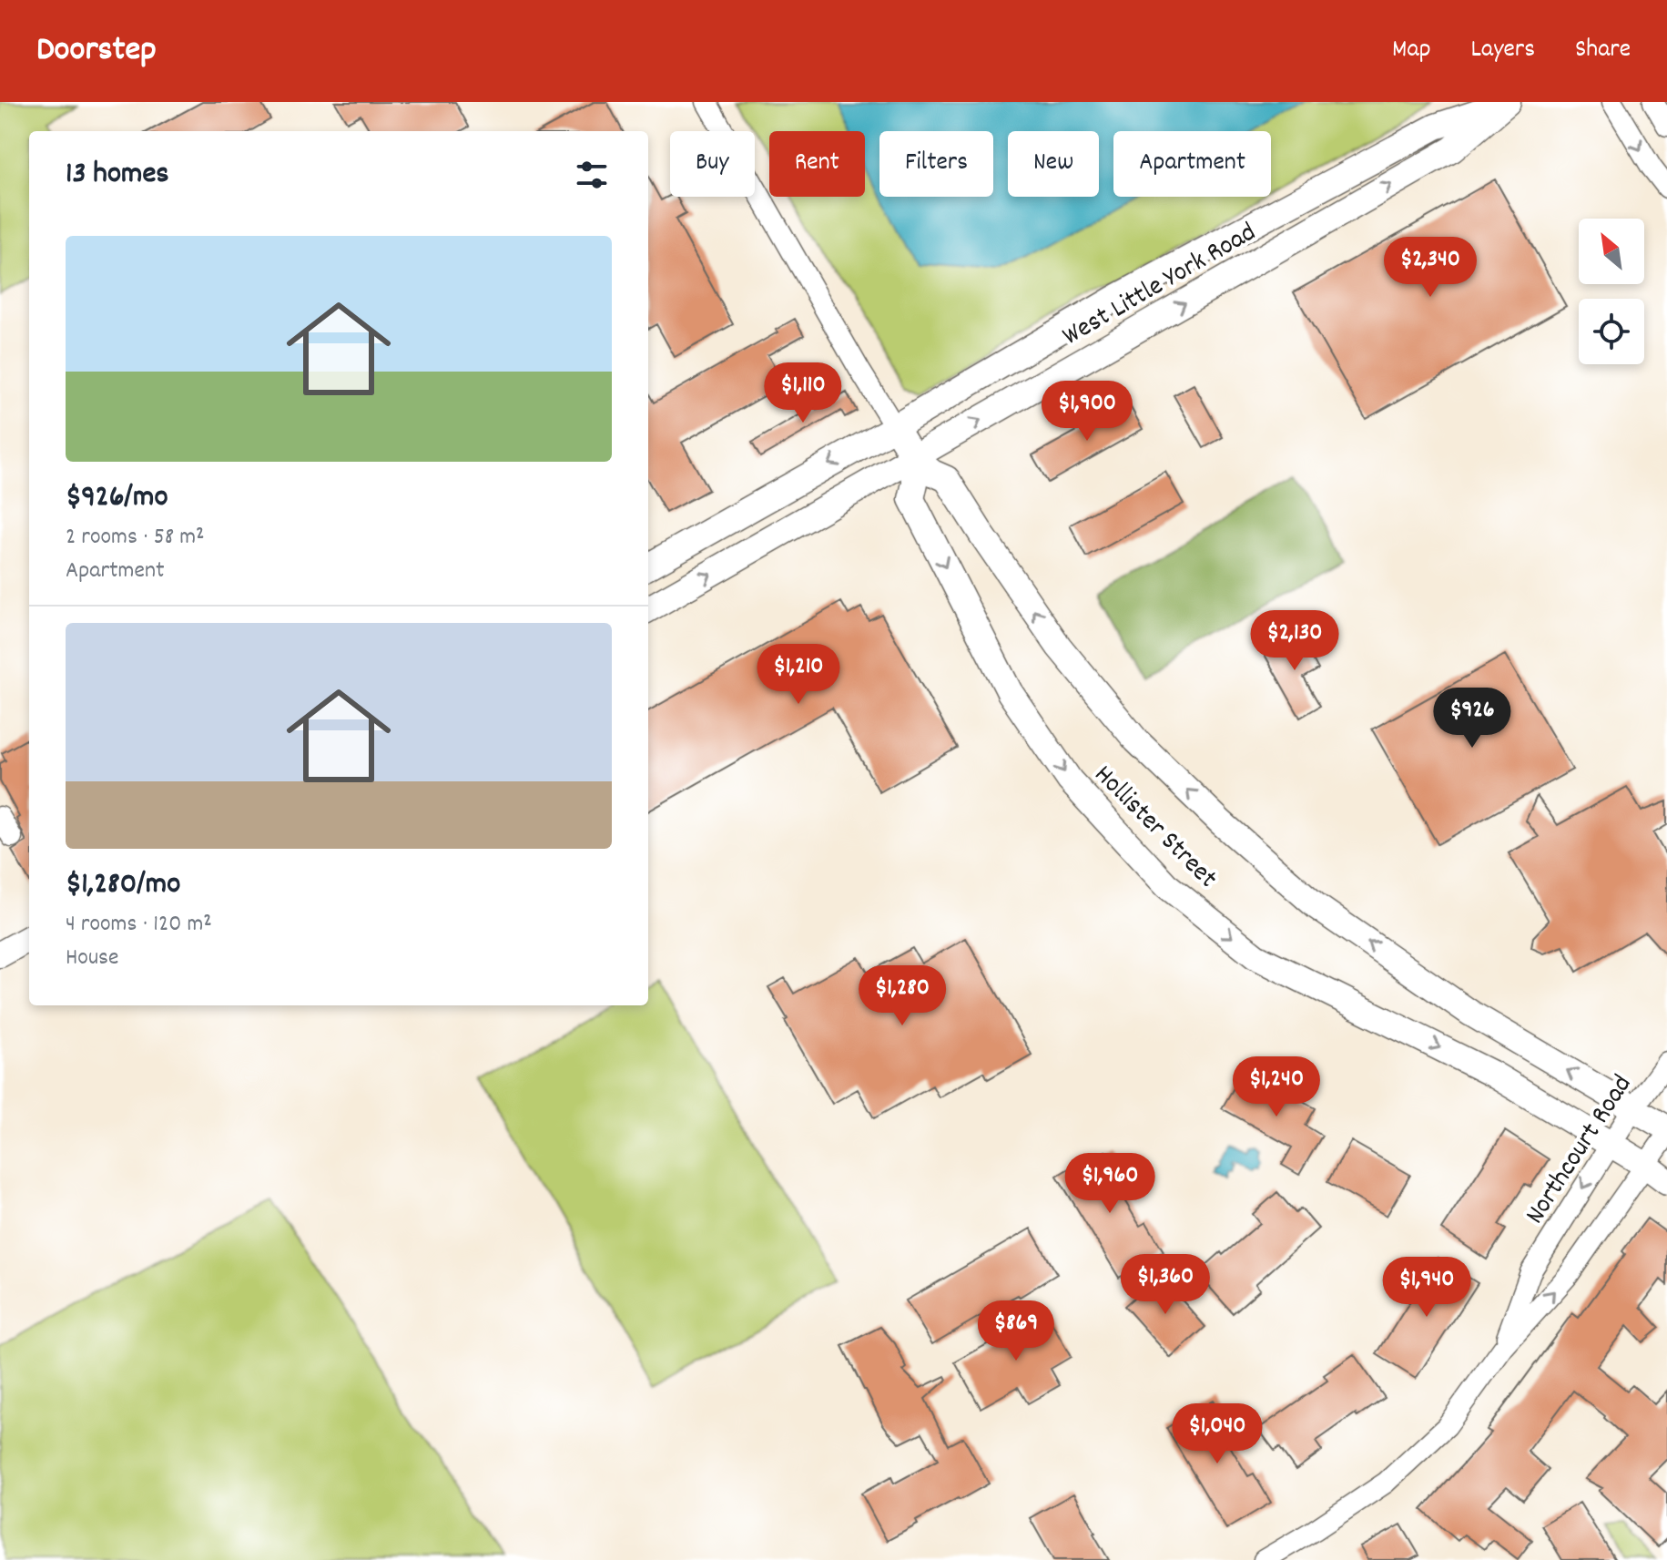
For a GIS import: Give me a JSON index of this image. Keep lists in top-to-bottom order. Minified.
{"streets":{"main road":["West Little York Road","Hollister Street"],"street":["Northcourt Road"]},"crossings":[["West Little York Road","Hollister Street"],["Hollister Street","Northcourt Road"]],"north":"top left","page":{"header":"Doorstep","nav":["Map","Layers","Share"],"chip":["Buy","Rent","Filters","New","Apartment"],"heading":"13 homes","list":[{"name":"$926/mo","note":"2 rooms · 58 m² · Apartment"},{"name":"$1,280/mo","note":"4 rooms · 120 m² · House"}],"price":["$2,340","$1,110","$1,900","$2,130","$1,210","$926","$1,280","$1,240","$1,960","$1,360","$1,940","$869","$1,040"]}}
